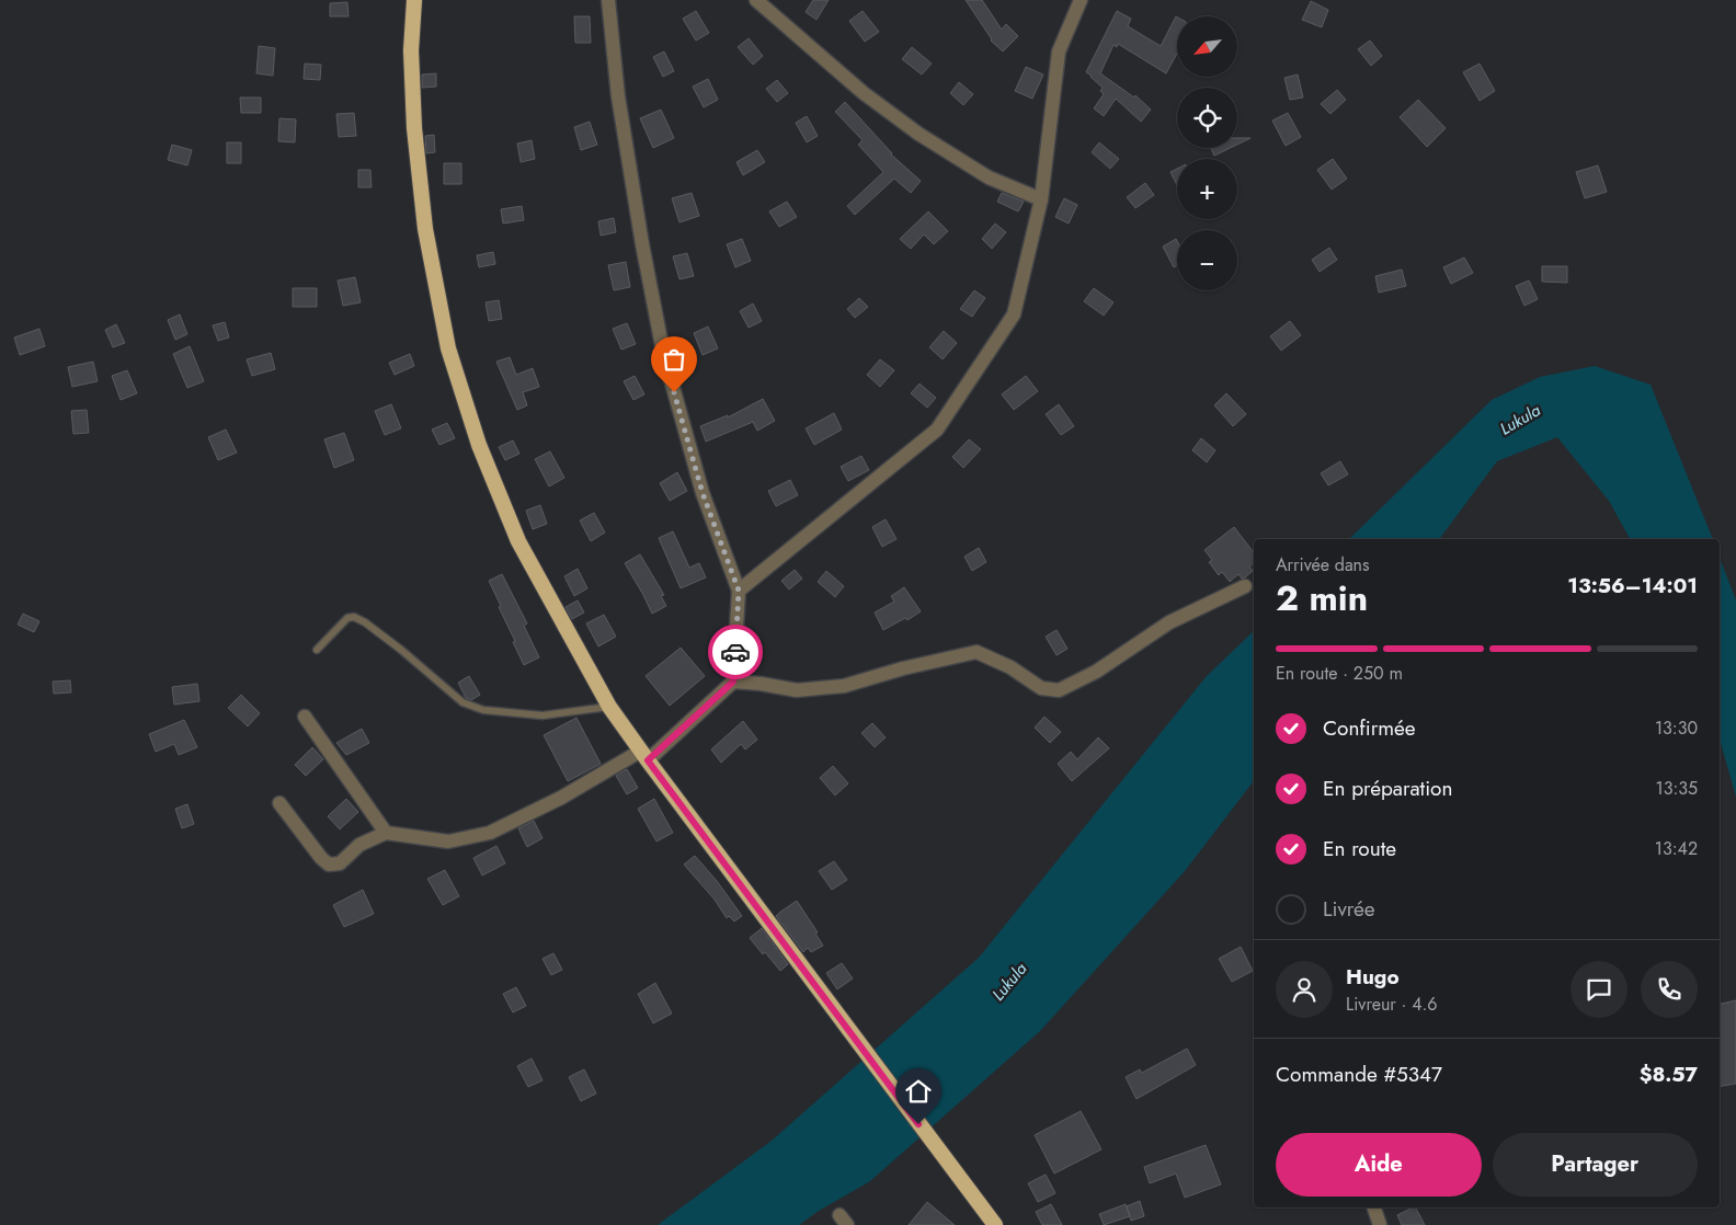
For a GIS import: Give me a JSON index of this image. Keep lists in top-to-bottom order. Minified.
{"water":["Lukula"],"north":"bottom left","page":{"map_buttons":["+","−"],"heading":["2 min","Arrivée dans","13:56–14:01"],"panel":["Hugo","Livreur · 4.6","Commande #5347","$8.57"],"bar":"En route · 250 m","list":[["Confirmée","13:30"],["En préparation","13:35"],["En route","13:42"],"Livrée"],"buttons":["Aide","Partager"]}}
